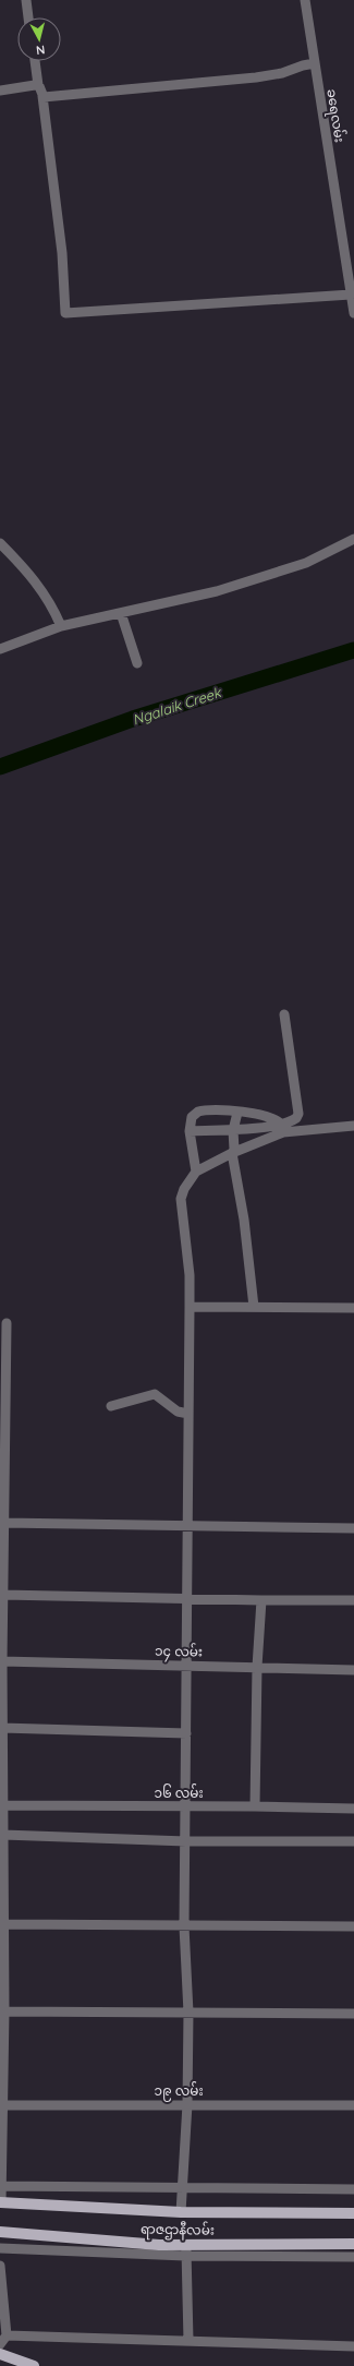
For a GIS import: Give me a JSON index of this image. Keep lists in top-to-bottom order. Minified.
{"streets":{"main road":["ရာဇဌာနီလမ်း"],"street":["ခရေလမ်း","၁၄ လမ်း","၁၆ လမ်း","၁၉ လမ်း"]},"water":["Ngalaik Creek"],"north":"bottom"}
